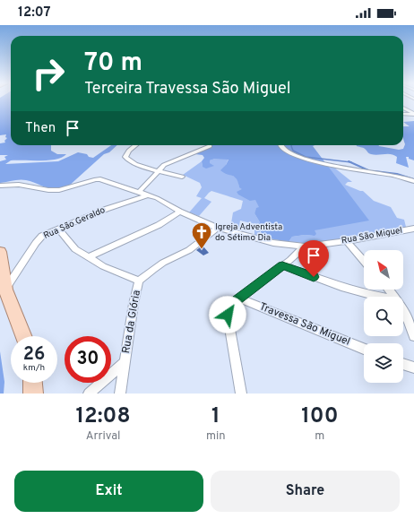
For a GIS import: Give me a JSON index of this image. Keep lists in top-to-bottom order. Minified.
{"streets":{"street":["Rua São Geraldo","Rua São Miguel","Rua da Glória","Travessa São Miguel"]},"crossings":[["Rua São Geraldo","Rua São Miguel"],["Rua São Miguel","Rua da Glória"]],"places":{"church":["Igreja Adventista do Sétimo Dia"]},"north":"top left","page":{"status":"12:07","turn":["70 m","Terceira Travessa São Miguel"],"then":"Then","speed":"26 km/h","limit":"30","eta":["12:08","Arrival","1","min","100","m"],"buttons":["Exit","Share"]}}
